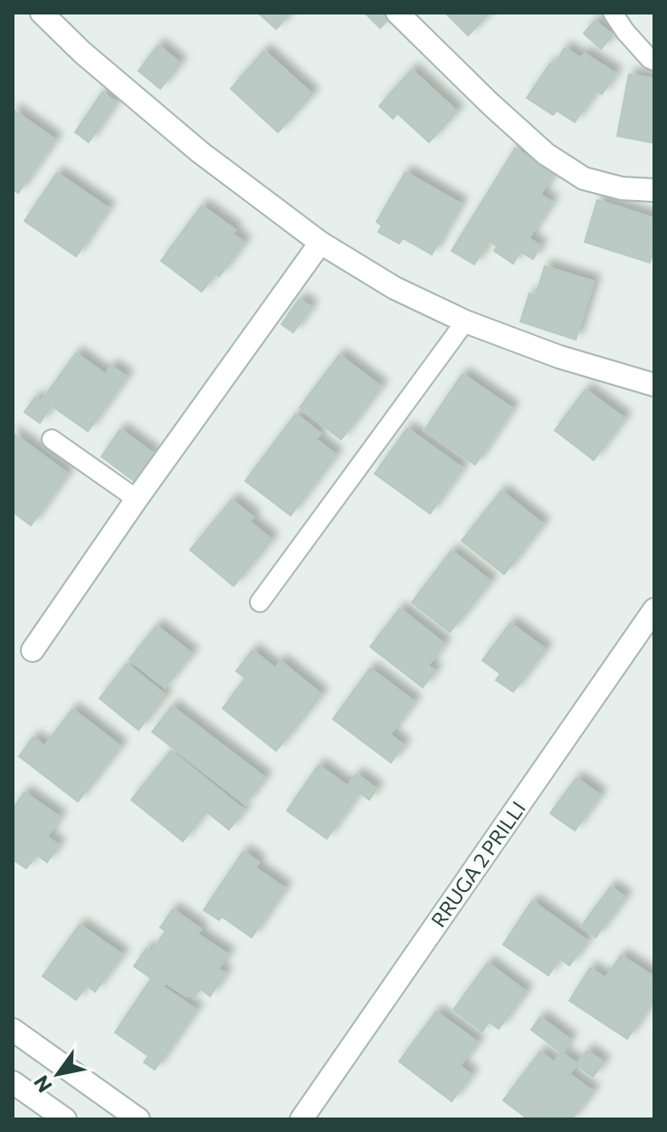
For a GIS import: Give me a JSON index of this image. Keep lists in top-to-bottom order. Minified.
{"streets":{"street":["RRUGA 2 PRILLI"]},"north":"bottom left"}
